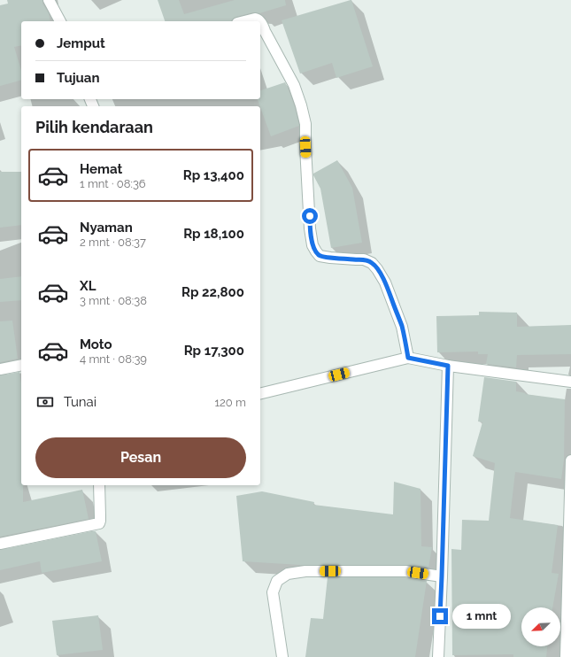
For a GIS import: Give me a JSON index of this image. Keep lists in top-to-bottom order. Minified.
{"north":"bottom left","page":{"banner":["Jemput","Tujuan"],"heading":"Pilih kendaraan","list":[{"name":"Hemat","note":"1 mnt · 08:36","value":"Rp 13,400"},{"name":"Nyaman","note":"2 mnt · 08:37","value":"Rp 18,100"},{"name":"XL","note":"3 mnt · 08:38","value":"Rp 22,800"},{"name":"Moto","note":"4 mnt · 08:39","value":"Rp 17,300"}],"pay":["Tunai","120 m"],"buttons":"Pesan","bubble":"1 mnt"}}
